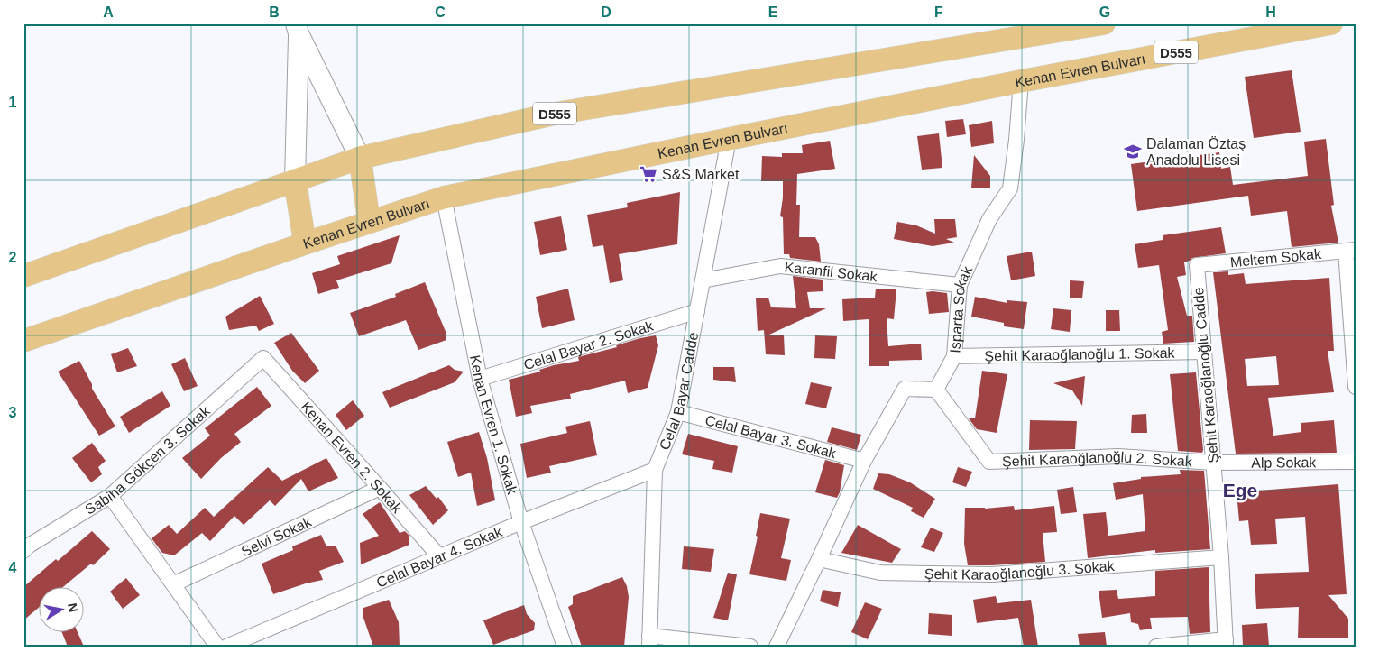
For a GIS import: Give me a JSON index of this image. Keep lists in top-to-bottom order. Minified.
{"streets":{"main road":["D555","Kenan Evren Bulvarı"],"street":["Meltem Sokak","Karanfil Sokak","Isparta Sokak","Celal Bayar 2. Sokak","Şehit Karaoğlanoğlu 1. Sokak","Şehit Karaoğlanoğlu Cadde","Celal Bayar Cadde","Kenan Evren 1. Sokak","Celal Bayar 3. Sokak","Kenan Evren 2. Sokak","Sabiha Gökçen 3. Sokak","Şehit Karaoğlanoğlu 2. Sokak","Alp Sokak","Selvi Sokak","Celal Bayar 4. Sokak","Şehit Karaoğlanoğlu 3. Sokak"]},"crossings":[["Kenan Evren Bulvarı","Isparta Sokak"],["Kenan Evren Bulvarı","Celal Bayar Cadde"],["Kenan Evren Bulvarı","Kenan Evren 1. Sokak"],["Meltem Sokak","Şehit Karaoğlanoğlu Cadde"],["Karanfil Sokak","Isparta Sokak"],["Karanfil Sokak","Celal Bayar Cadde"],["Isparta Sokak","Şehit Karaoğlanoğlu 1. Sokak"],["Isparta Sokak","Şehit Karaoğlanoğlu 2. Sokak"],["Celal Bayar 2. Sokak","Celal Bayar Cadde"],["Celal Bayar 2. Sokak","Kenan Evren 1. Sokak"],["Şehit Karaoğlanoğlu 1. Sokak","Şehit Karaoğlanoğlu Cadde"],["Şehit Karaoğlanoğlu Cadde","Şehit Karaoğlanoğlu 2. Sokak"],["Şehit Karaoğlanoğlu Cadde","Alp Sokak"],["Şehit Karaoğlanoğlu Cadde","Şehit Karaoğlanoğlu 3. Sokak"],["Celal Bayar Cadde","Celal Bayar 3. Sokak"],["Celal Bayar Cadde","Celal Bayar 4. Sokak"],["Kenan Evren 1. Sokak","Celal Bayar 4. Sokak"],["Kenan Evren 2. Sokak","Sabiha Gökçen 3. Sokak"],["Kenan Evren 2. Sokak","Selvi Sokak"],["Kenan Evren 2. Sokak","Celal Bayar 4. Sokak"],["Şehit Karaoğlanoğlu 2. Sokak","Alp Sokak"]],"districts":["Ege"],"places":{"school or university":["Dalaman Öztaş Anadolu Lisesi"],"supermarket":["S&S Market"]},"north":"right","grid":{"columns":["A","B","C","D","E","F","G","H"],"rows":["1","2","3","4"]}}
